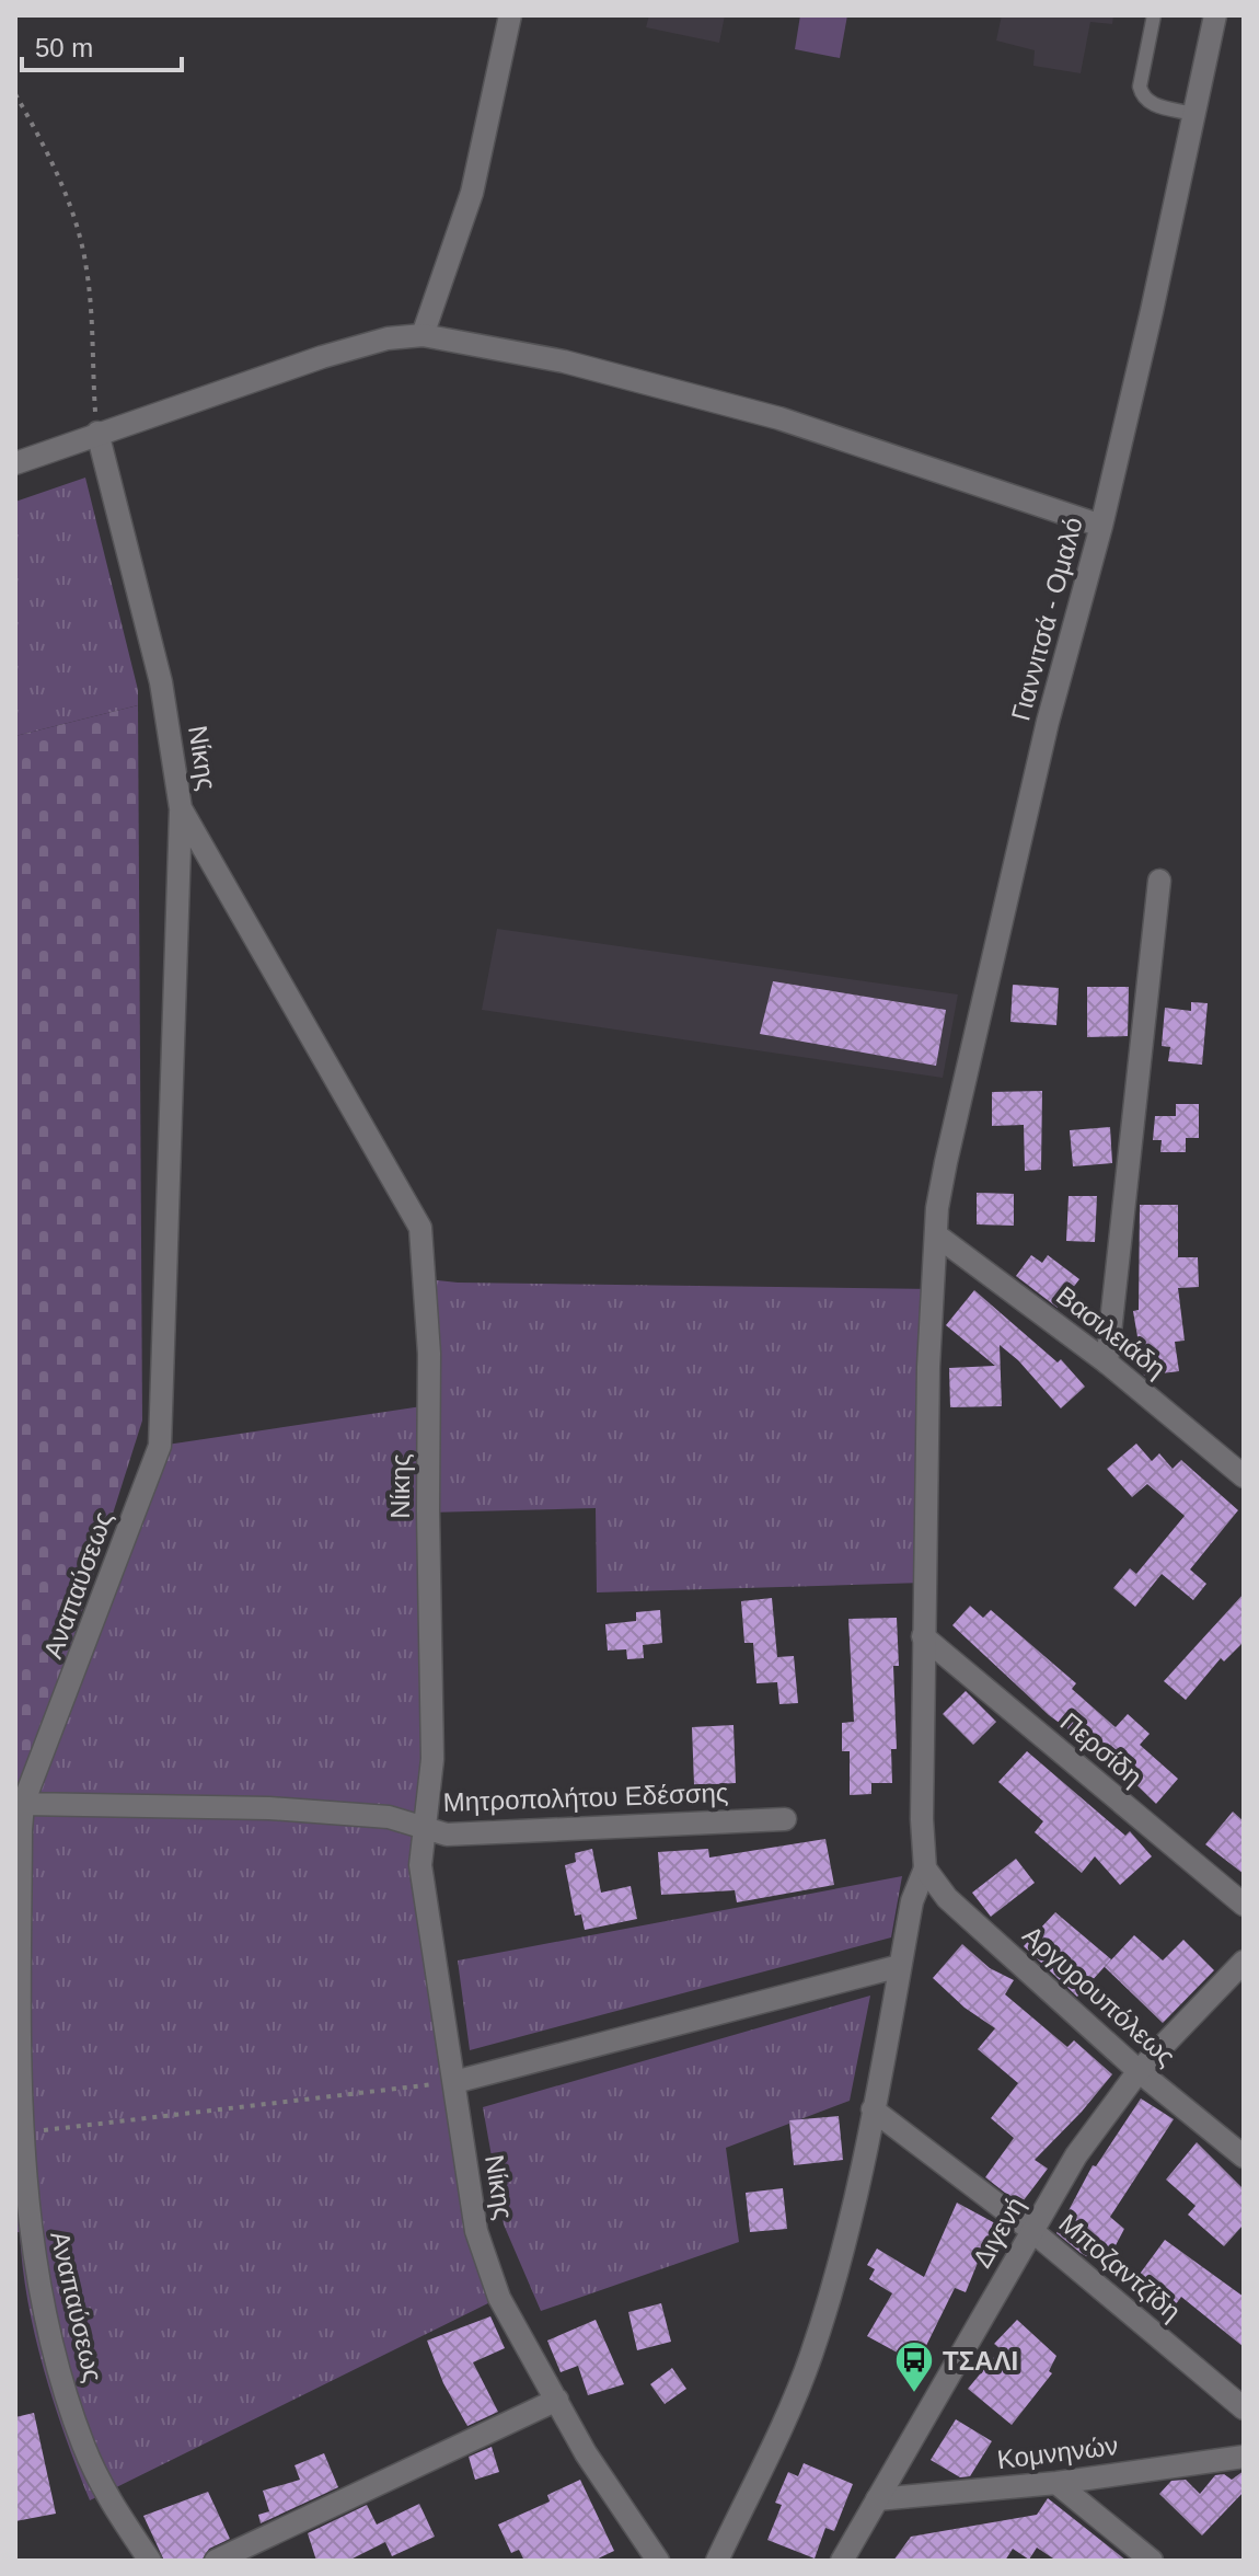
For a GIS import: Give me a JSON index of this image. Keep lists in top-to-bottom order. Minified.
{"streets":{"street":["Γιαννιτσά - Ομαλό","Νίκης","Βασιλειάδη","Αναπαύσεως","Περσίδη","Μητροπολήτου Εδέσσης","Αργυρουπόλεως","Διγενή","Μποζαντζίδη","Κομνηνών"]},"crossings":[["Γιαννιτσά - Ομαλό","Βασιλειάδη"],["Γιαννιτσά - Ομαλό","Περσίδη"],["Γιαννιτσά - Ομαλό","Αργυρουπόλεως"],["Νίκης","Αναπαύσεως"],["Νίκης","Μητροπολήτου Εδέσσης"],["Αναπαύσεως","Μητροπολήτου Εδέσσης"],["Αργυρουπόλεως","Διγενή"],["Διγενή","Μποζαντζίδη"],["Διγενή","Κομνηνών"]],"places":{"bus stop":["ΤΣΑΛΙ"]},"scale_bar":"50 m"}
